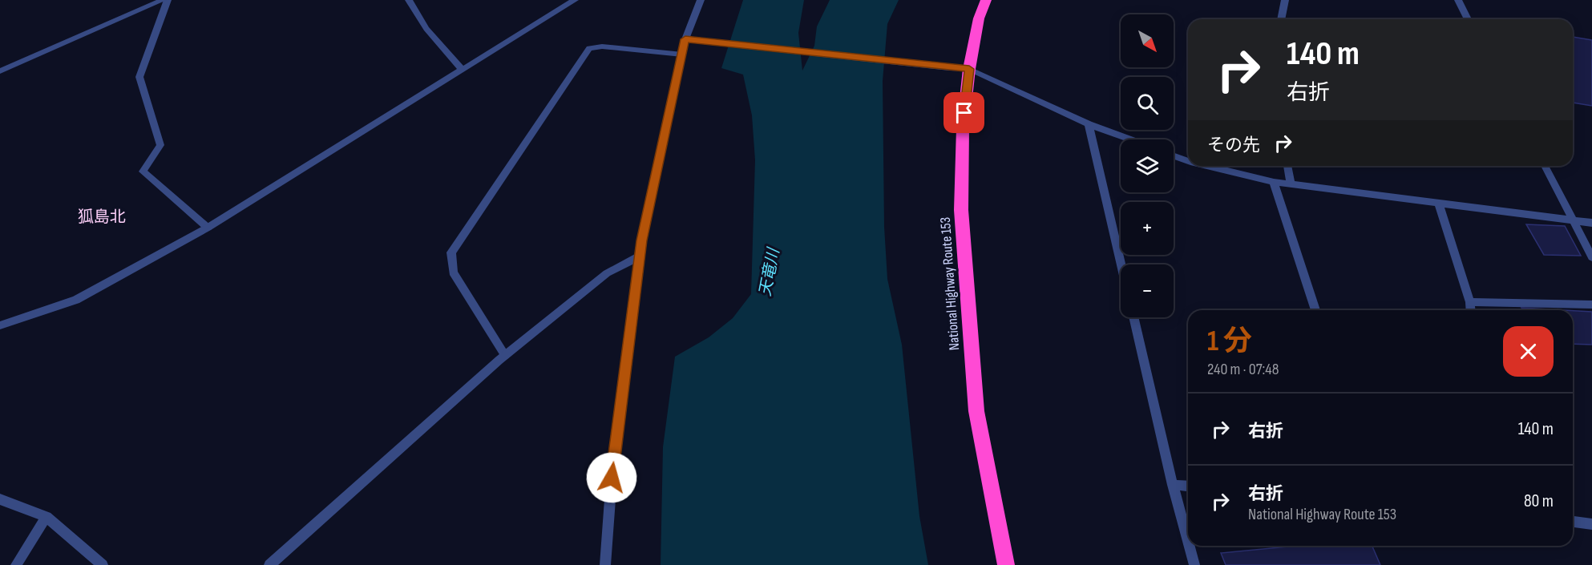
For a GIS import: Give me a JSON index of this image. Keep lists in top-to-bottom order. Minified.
{"streets":{"highway":["National Highway Route 153"]},"districts":["狐島北"],"water":["天竜川"],"north":"bottom right","page":{"map_buttons":["+","−"],"turn":["140 m","右折"],"then":"その先","heading":["1 分","240 m · 07:48"],"list":[{"name":"右折","value":"140 m"},{"name":"右折","note":"National Highway Route 153","value":"80 m"}]}}
